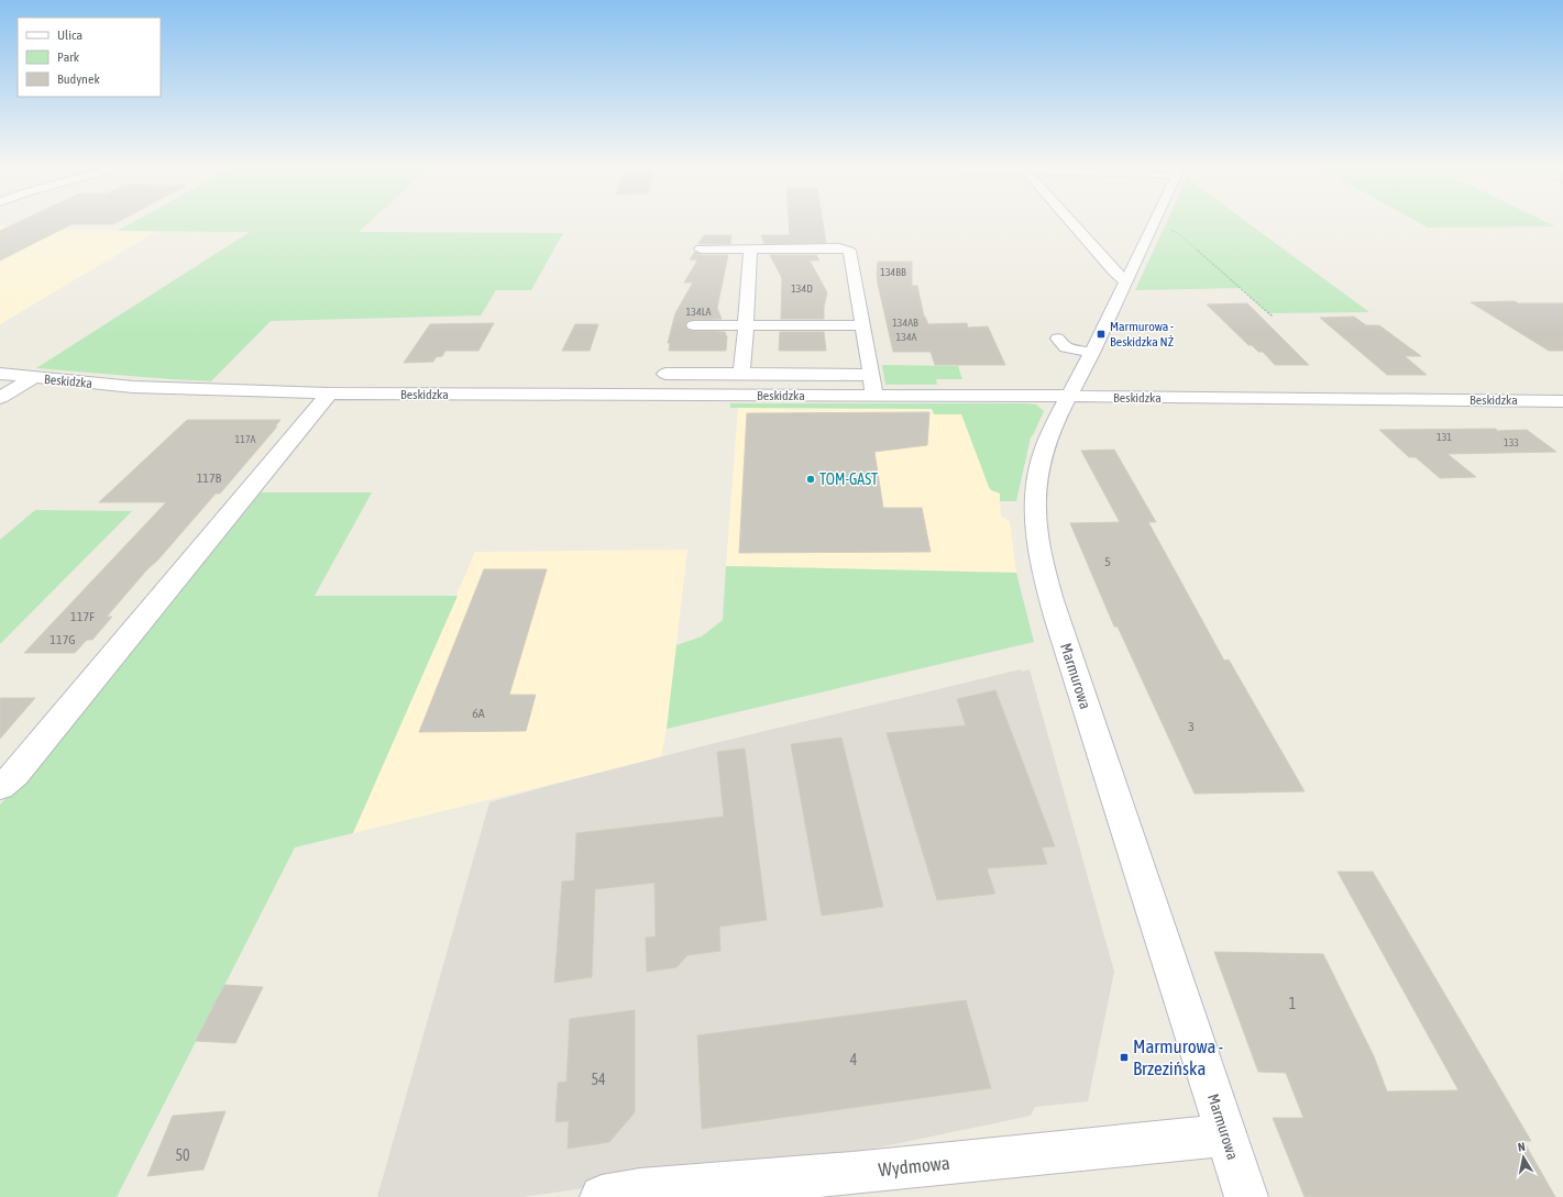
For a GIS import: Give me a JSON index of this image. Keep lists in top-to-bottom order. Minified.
{"streets":{"street":["Beskidzka","Marmurowa","Wydmowa"]},"crossings":[["Beskidzka","Marmurowa"],["Marmurowa","Wydmowa"]],"places":{"transit":["Marmurowa - Beskidzka NŻ","Marmurowa - Brzezińska"],"other":["TOM-GAST"]},"house_numbers":["134BB","134D","134LA","134AB","134A","131","117A","133","117B","5","117F","117G","6A","3","1","4","54","50"],"legend":["Ulica","Park","Budynek"],"north":"top"}
